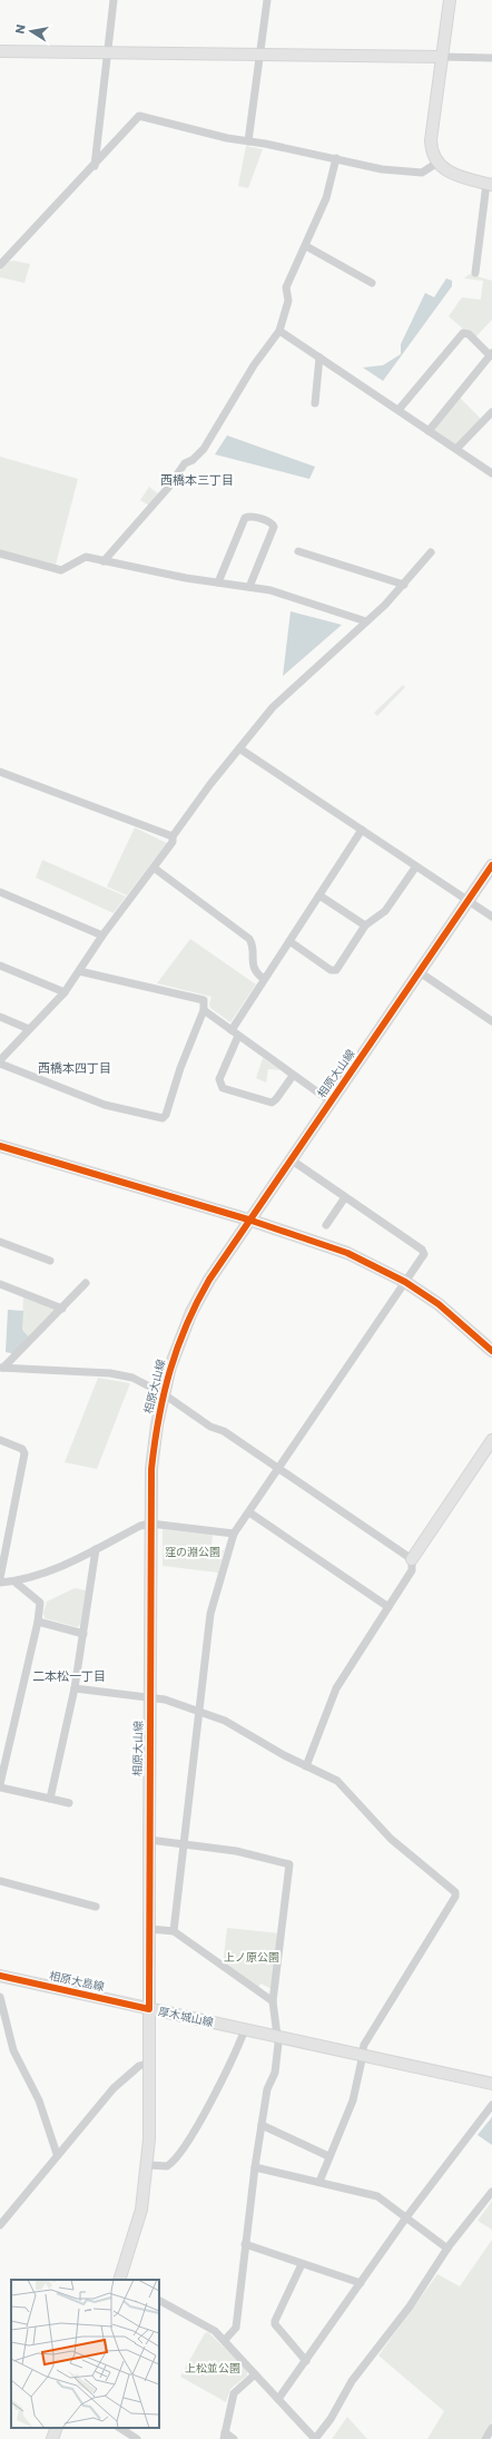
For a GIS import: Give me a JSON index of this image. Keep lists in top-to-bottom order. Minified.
{"streets":{"street":["相原大山線","相原大島線","厚木城山線"]},"crossings":[["相原大山線","相原大島線"],["相原大山線","厚木城山線"],["相原大島線","厚木城山線"]],"districts":["西橋本三丁目","西橋本四丁目","二本松一丁目"],"parks":["窪の淵公園","上ノ原公園","上松並公園"],"north":"left"}
